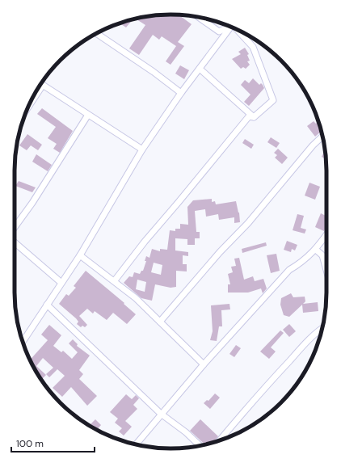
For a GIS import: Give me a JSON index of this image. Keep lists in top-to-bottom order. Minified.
{"scale_bar":"100 m"}
